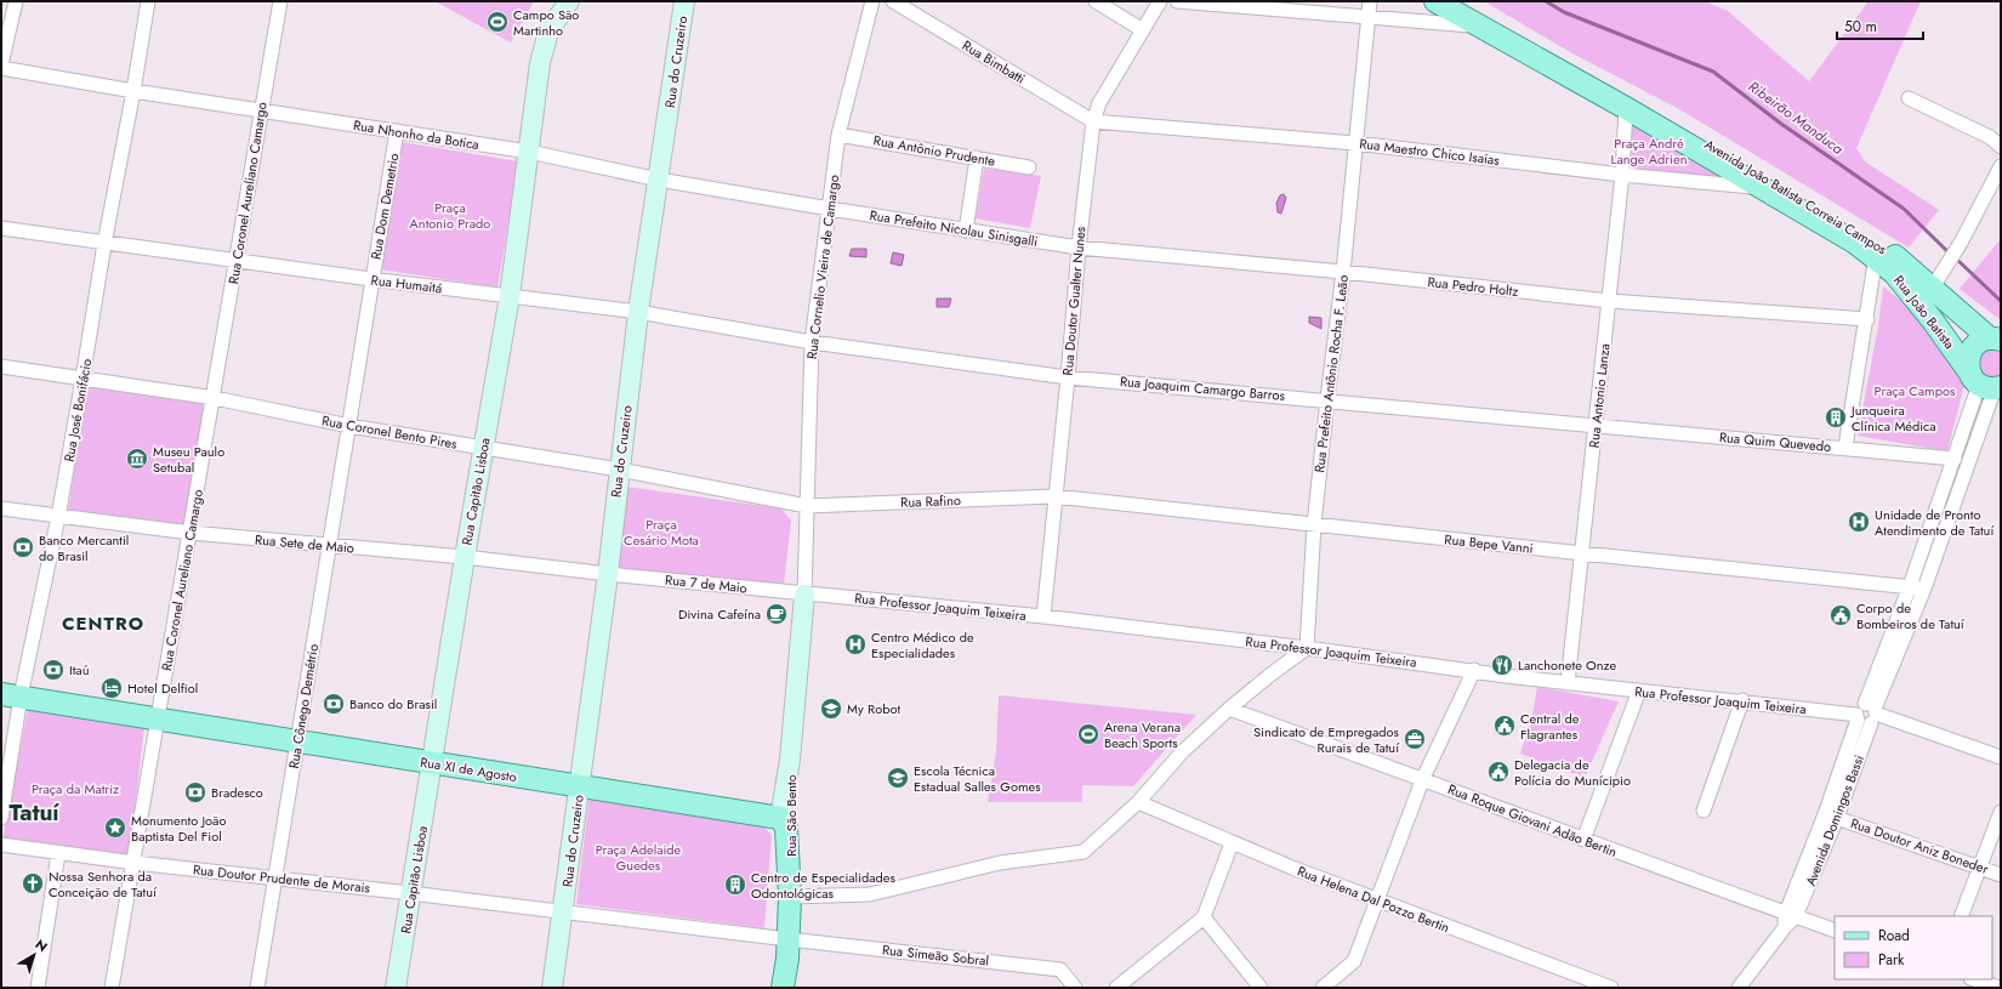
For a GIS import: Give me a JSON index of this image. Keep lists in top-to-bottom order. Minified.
{"streets":{"main road":["Avenida João Batista Correia Campos","Rua João Batista","Rua XI de Agosto","Rua São Bento"],"street":["Rua do Cruzeiro","Rua Bimbatti","Rua Nhonho da Botica","Rua Antônio Prudente","Rua Maestro Chico Isaias","Rua Coronel Aureliano Camargo","Rua Dom Demetrio","Rua Prefeito Nicolau Sinisgalli","Rua Cornelio Vieira de Camargo","Rua Humaitá","Rua Pedro Holtz","Rua Doutor Gualter Nunes","Rua Prefeito Antônio Rocha F. Leão","Rua Joaquim Camargo Barros","Rua Antonio Lanza","Rua José Bonifácio","Rua Coronel Bento Pires","Rua Quim Quevedo","Rua Capitão Lisboa","Rua Rafino","Rua Sete de Maio","Rua Bepe Vanni","Rua 7 de Maio","Rua Professor Joaquim Teixeira","Rua Cônego Demétrio","Rua Roque Giovani Adão Bertin","Avenida Domingos Bassi","Rua Doutor Aniz Boneder","Rua Doutor Prudente de Morais","Rua Helena Dal Pozzo Bertin","Rua Simeão Sobral"]},"crossings":[["Rua do Cruzeiro","Rua Nhonho da Botica"],["Rua do Cruzeiro","Rua Humaitá"],["Rua do Cruzeiro","Rua Coronel Bento Pires"],["Rua do Cruzeiro","Rua Sete de Maio"],["Rua do Cruzeiro","Rua 7 de Maio"],["Rua do Cruzeiro","Rua XI de Agosto"],["Rua do Cruzeiro","Rua Doutor Prudente de Morais"],["Rua Bimbatti","Rua Maestro Chico Isaias"],["Rua Bimbatti","Rua Doutor Gualter Nunes"],["Rua Nhonho da Botica","Rua Coronel Aureliano Camargo"],["Rua Nhonho da Botica","Rua Dom Demetrio"],["Rua Nhonho da Botica","Rua Prefeito Nicolau Sinisgalli"],["Rua Nhonho da Botica","Rua Cornelio Vieira de Camargo"],["Rua Nhonho da Botica","Rua José Bonifácio"],["Rua Nhonho da Botica","Rua Capitão Lisboa"],["Rua Antônio Prudente","Rua Cornelio Vieira de Camargo"],["Rua Maestro Chico Isaias","Rua Doutor Gualter Nunes"],["Rua Maestro Chico Isaias","Rua João Batista"],["Rua Maestro Chico Isaias","Rua Prefeito Antônio Rocha F. Leão"],["Rua Maestro Chico Isaias","Rua Antonio Lanza"],["Rua Coronel Aureliano Camargo","Rua Humaitá"],["Rua Coronel Aureliano Camargo","Rua Coronel Bento Pires"],["Rua Coronel Aureliano Camargo","Rua Sete de Maio"],["Rua Coronel Aureliano Camargo","Rua XI de Agosto"],["Rua Coronel Aureliano Camargo","Rua Doutor Prudente de Morais"],["Rua Dom Demetrio","Rua Humaitá"],["Rua Dom Demetrio","Rua Coronel Bento Pires"],["Rua Dom Demetrio","Rua Cônego Demétrio"],["Rua Prefeito Nicolau Sinisgalli","Rua Cornelio Vieira de Camargo"],["Rua Prefeito Nicolau Sinisgalli","Rua Pedro Holtz"],["Rua Prefeito Nicolau Sinisgalli","Rua Doutor Gualter Nunes"],["Rua Cornelio Vieira de Camargo","Rua Humaitá"],["Rua Cornelio Vieira de Camargo","Rua Joaquim Camargo Barros"],["Rua Cornelio Vieira de Camargo","Rua Coronel Bento Pires"],["Rua Cornelio Vieira de Camargo","Rua Rafino"],["Rua Cornelio Vieira de Camargo","Rua 7 de Maio"],["Rua Cornelio Vieira de Camargo","Rua Professor Joaquim Teixeira"],["Rua Cornelio Vieira de Camargo","Rua São Bento"],["Rua Humaitá","Rua Joaquim Camargo Barros"],["Rua Humaitá","Rua José Bonifácio"],["Rua Humaitá","Rua Capitão Lisboa"],["Rua Pedro Holtz","Rua Doutor Gualter Nunes"],["Rua Pedro Holtz","Rua Prefeito Antônio Rocha F. Leão"],["Rua Pedro Holtz","Rua Antonio Lanza"],["Rua Doutor Gualter Nunes","Rua Joaquim Camargo Barros"],["Rua Doutor Gualter Nunes","Rua Rafino"],["Rua Doutor Gualter Nunes","Rua Bepe Vanni"],["Rua Doutor Gualter Nunes","Rua Professor Joaquim Teixeira"],["Rua João Batista","Rua Antonio Lanza"],["Rua João Batista","Avenida Domingos Bassi"],["Rua Prefeito Antônio Rocha F. Leão","Rua Joaquim Camargo Barros"],["Rua Prefeito Antônio Rocha F. Leão","Rua Bepe Vanni"],["Rua Prefeito Antônio Rocha F. Leão","Rua Professor Joaquim Teixeira"],["Rua Joaquim Camargo Barros","Rua Antonio Lanza"],["Rua Joaquim Camargo Barros","Rua Quim Quevedo"],["Rua Antonio Lanza","Rua Quim Quevedo"],["Rua Antonio Lanza","Rua Bepe Vanni"],["Rua Antonio Lanza","Rua Professor Joaquim Teixeira"],["Rua José Bonifácio","Rua Coronel Bento Pires"],["Rua José Bonifácio","Rua Sete de Maio"],["Rua Coronel Bento Pires","Rua Capitão Lisboa"],["Rua Coronel Bento Pires","Rua Rafino"],["Rua Coronel Bento Pires","Rua Cônego Demétrio"],["Rua Quim Quevedo","Avenida Domingos Bassi"],["Rua Capitão Lisboa","Rua Sete de Maio"],["Rua Capitão Lisboa","Rua XI de Agosto"],["Rua Capitão Lisboa","Rua Doutor Prudente de Morais"],["Rua Rafino","Rua Bepe Vanni"],["Rua Sete de Maio","Rua 7 de Maio"],["Rua Sete de Maio","Rua Cônego Demétrio"],["Rua Bepe Vanni","Avenida Domingos Bassi"],["Rua 7 de Maio","Rua Professor Joaquim Teixeira"],["Rua 7 de Maio","Rua São Bento"],["Rua Professor Joaquim Teixeira","Rua São Bento"],["Rua Professor Joaquim Teixeira","Avenida Domingos Bassi"],["Rua Cônego Demétrio","Rua XI de Agosto"],["Rua Cônego Demétrio","Rua Doutor Prudente de Morais"],["Rua XI de Agosto","Rua São Bento"],["Rua São Bento","Rua Simeão Sobral"],["Rua Roque Giovani Adão Bertin","Avenida Domingos Bassi"],["Avenida Domingos Bassi","Rua Doutor Aniz Boneder"]],"districts":["CENTRO","Tatuí"],"water":["Ribeirão Manduca"],"parks":["Praça André Lange Adrien","Praça Antonio Prado","Praça Campos","Praça Cesário Mota","Praça da Matriz","Praça Adelaide Guedes"],"places":{"sports":["Campo São Martinho","Arena Verana Beach Sports"],"building":["Junqueira Clínica Médica","Centro de Especialidades Odontológicas"],"museum":["Museu Paulo Setubal"],"hospital":["Unidade de Pronto Atendimento de Tatuí","Centro Médico de Especialidades"],"bank":["Banco Mercantil do Brasil","Itaú","Banco do Brasil","Bradesco"],"cafe":["Divina Cafeína"],"public building":["Corpo de Bombeiros de Tatuí","Central de Flagrantes","Delegacia de Polícia do Munícipio"],"restaurant":["Lanchonete Onze"],"hotel":["Hotel Delfiol"],"school or university":["My Robot","Escola Técnica Estadual Salles Gomes"],"office":["Sindicato de Empregados Rurais de Tatuí"],"place":["Monumento João Baptista Del Fiol"],"church":["Nossa Senhora da Conceição de Tatuí"]},"legend":["Road","Park"],"scale_bar":"50 m","north":"top right"}
